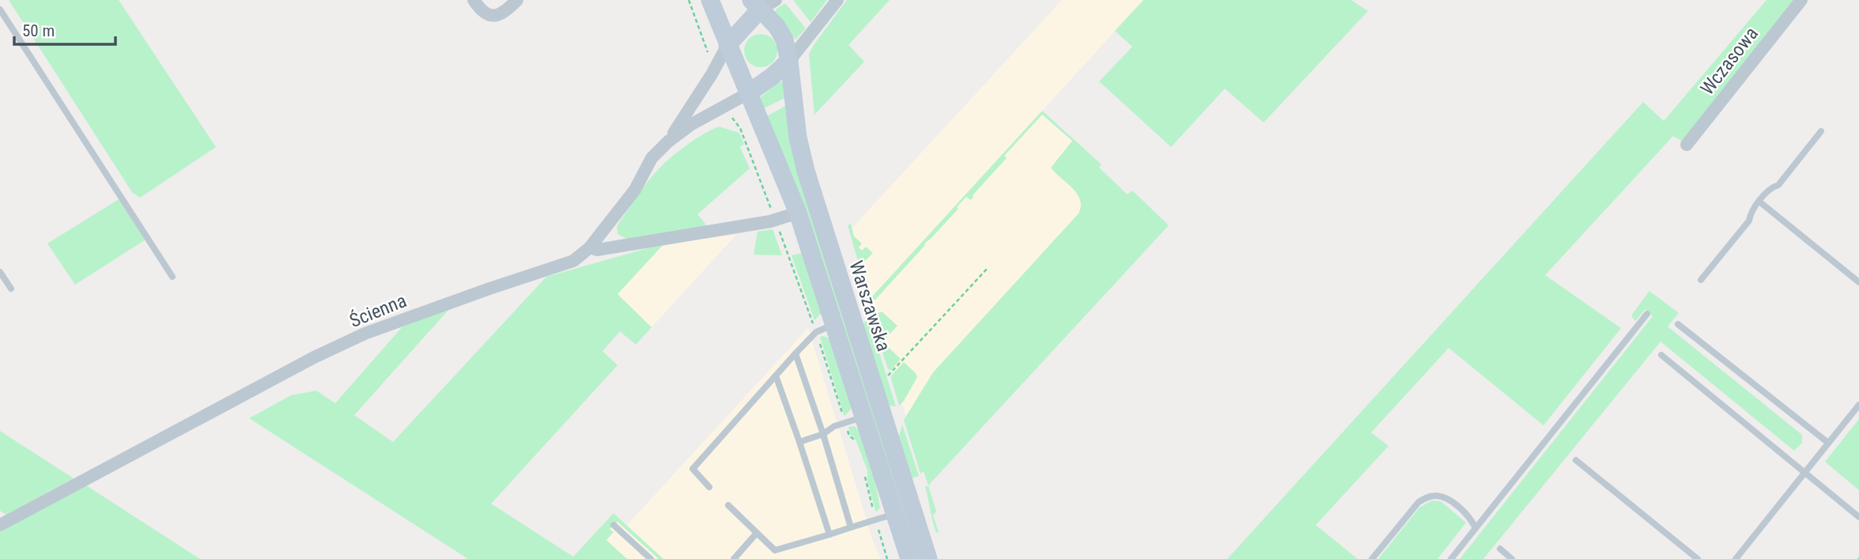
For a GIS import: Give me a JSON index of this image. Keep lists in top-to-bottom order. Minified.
{"streets":{"main road":["Warszawska"],"street":["Wczasowa","Ścienna"]},"scale_bar":"50 m"}
